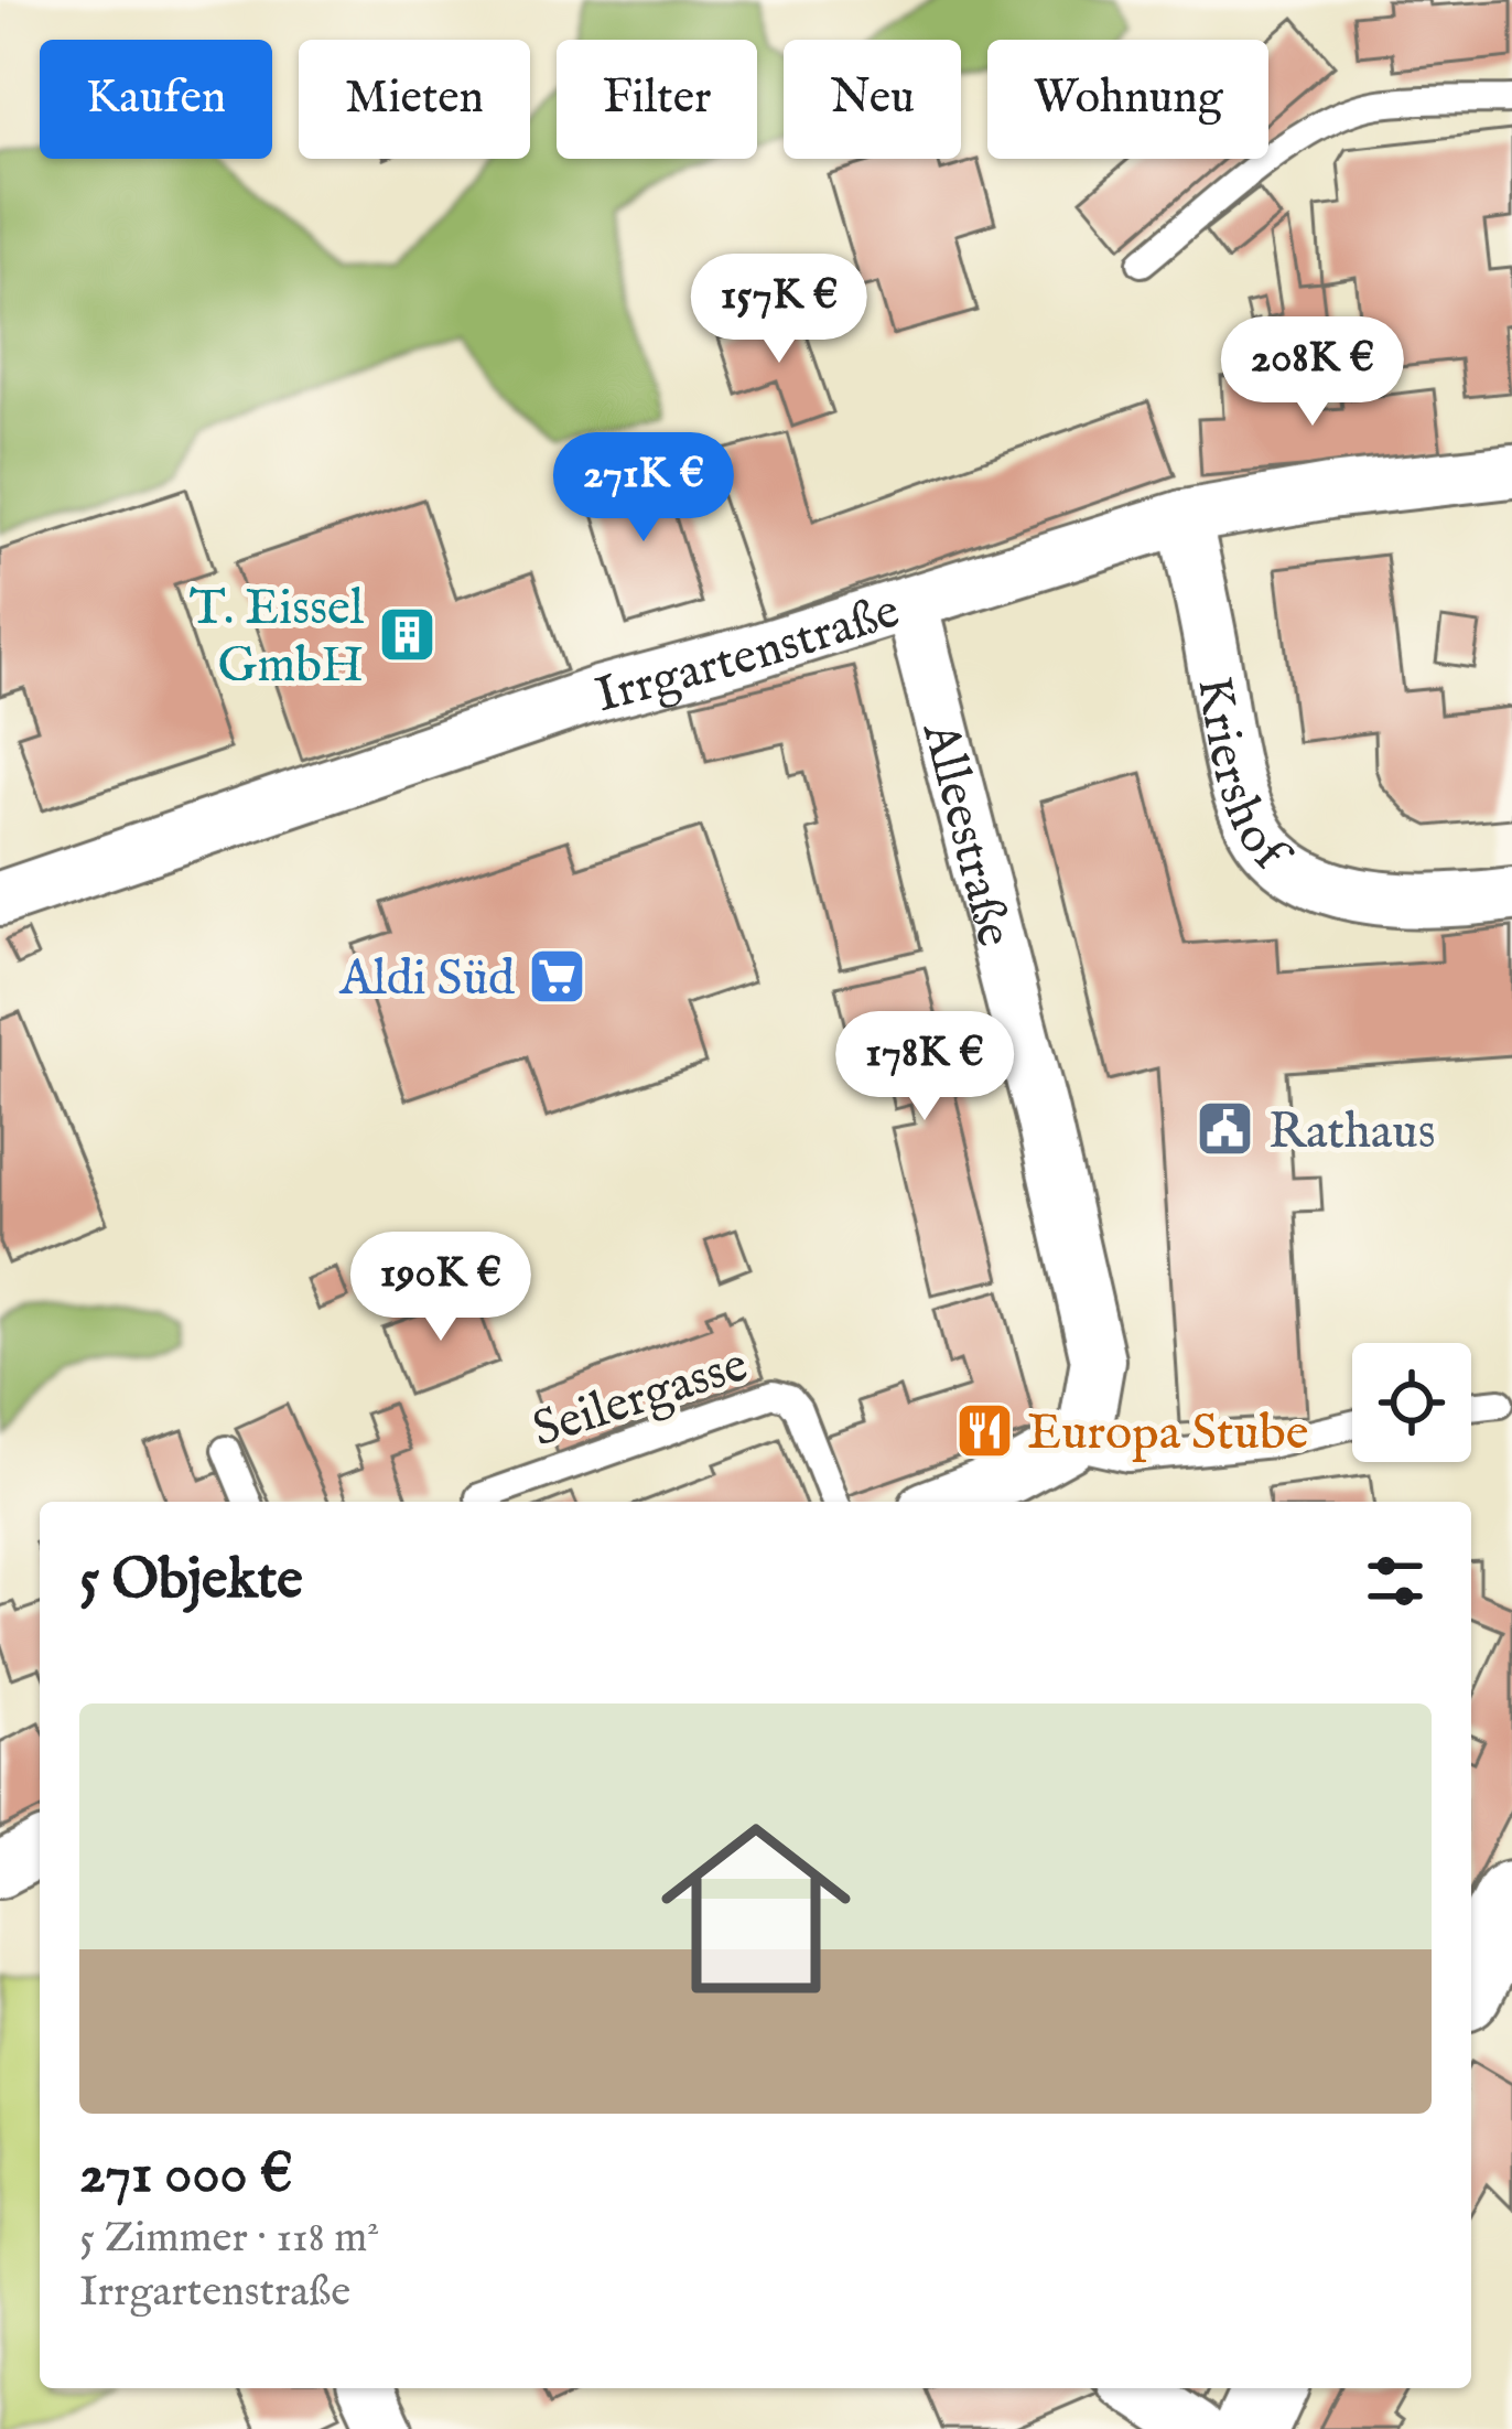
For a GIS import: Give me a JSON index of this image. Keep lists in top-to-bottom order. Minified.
{"streets":{"street":["Irrgartenstraße","Kriershof","Alleestraße"],"lane":["Seilergasse"]},"crossings":[["Irrgartenstraße","Kriershof"],["Irrgartenstraße","Alleestraße"]],"places":{"building":["T. Eissel GmbH"],"supermarket":["Aldi Süd"],"public building":["Rathaus"],"restaurant":["Europa Stube"]},"page":{"chip":["Kaufen","Mieten","Filter","Neu","Wohnung"],"price":["157K €","208K €","271K €","178K €","190K €"],"heading":"5 Objekte","list":[{"name":"271 000 €","note":"5 Zimmer · 118 m² · Irrgartenstraße"}]}}
